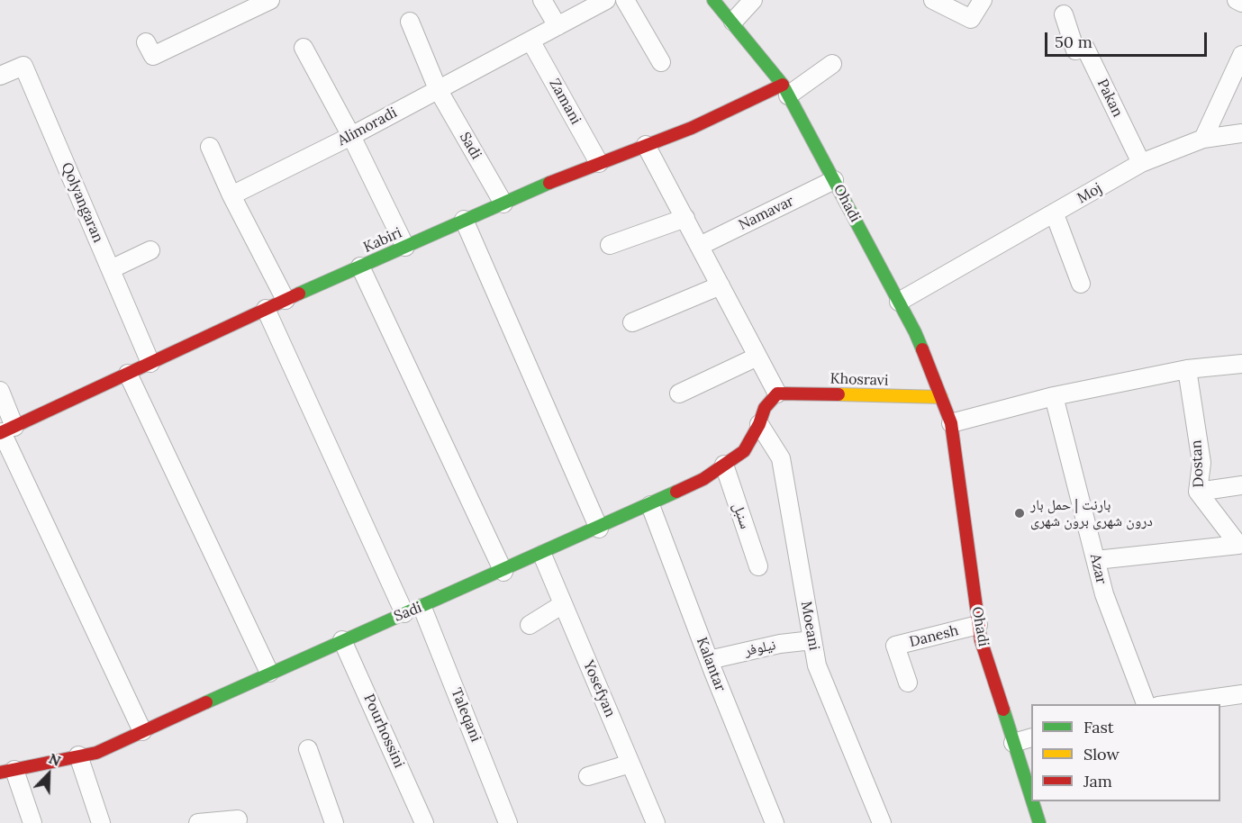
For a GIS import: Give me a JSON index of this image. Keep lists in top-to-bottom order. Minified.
{"streets":{"street":["Pakan","Zamani","Alimoradi","Sadi","Moj","Qolyangaran","Ohadi","Namavar","Kabiri","Khosravi","Dostan","سنبل","Azar","Moeani","Danesh","نیلوفر","Kalantar","Yosefyan","Taleqani","Pourhossini"]},"crossings":[["Pakan","Moj"],["Zamani","Alimoradi"],["Zamani","Kabiri"],["Alimoradi","Sadi"],["Sadi","Kabiri"],["Sadi","Khosravi"],["Sadi","سنبل"],["Sadi","Moeani"],["Sadi","Kalantar"],["Sadi","Yosefyan"],["Sadi","Taleqani"],["Sadi","Pourhossini"],["Moj","Ohadi"],["Qolyangaran","Kabiri"],["Ohadi","Namavar"],["Ohadi","Kabiri"],["Ohadi","Khosravi"],["Ohadi","Danesh"],["Dostan","Azar"],["Moeani","نیلوفر"],["نیلوفر","Kalantar"]],"places":["بارنت | حمل بار درون شهری برون شهری"],"legend":["Fast","Slow","Jam"],"scale_bar":"50 m","north":"top right"}
